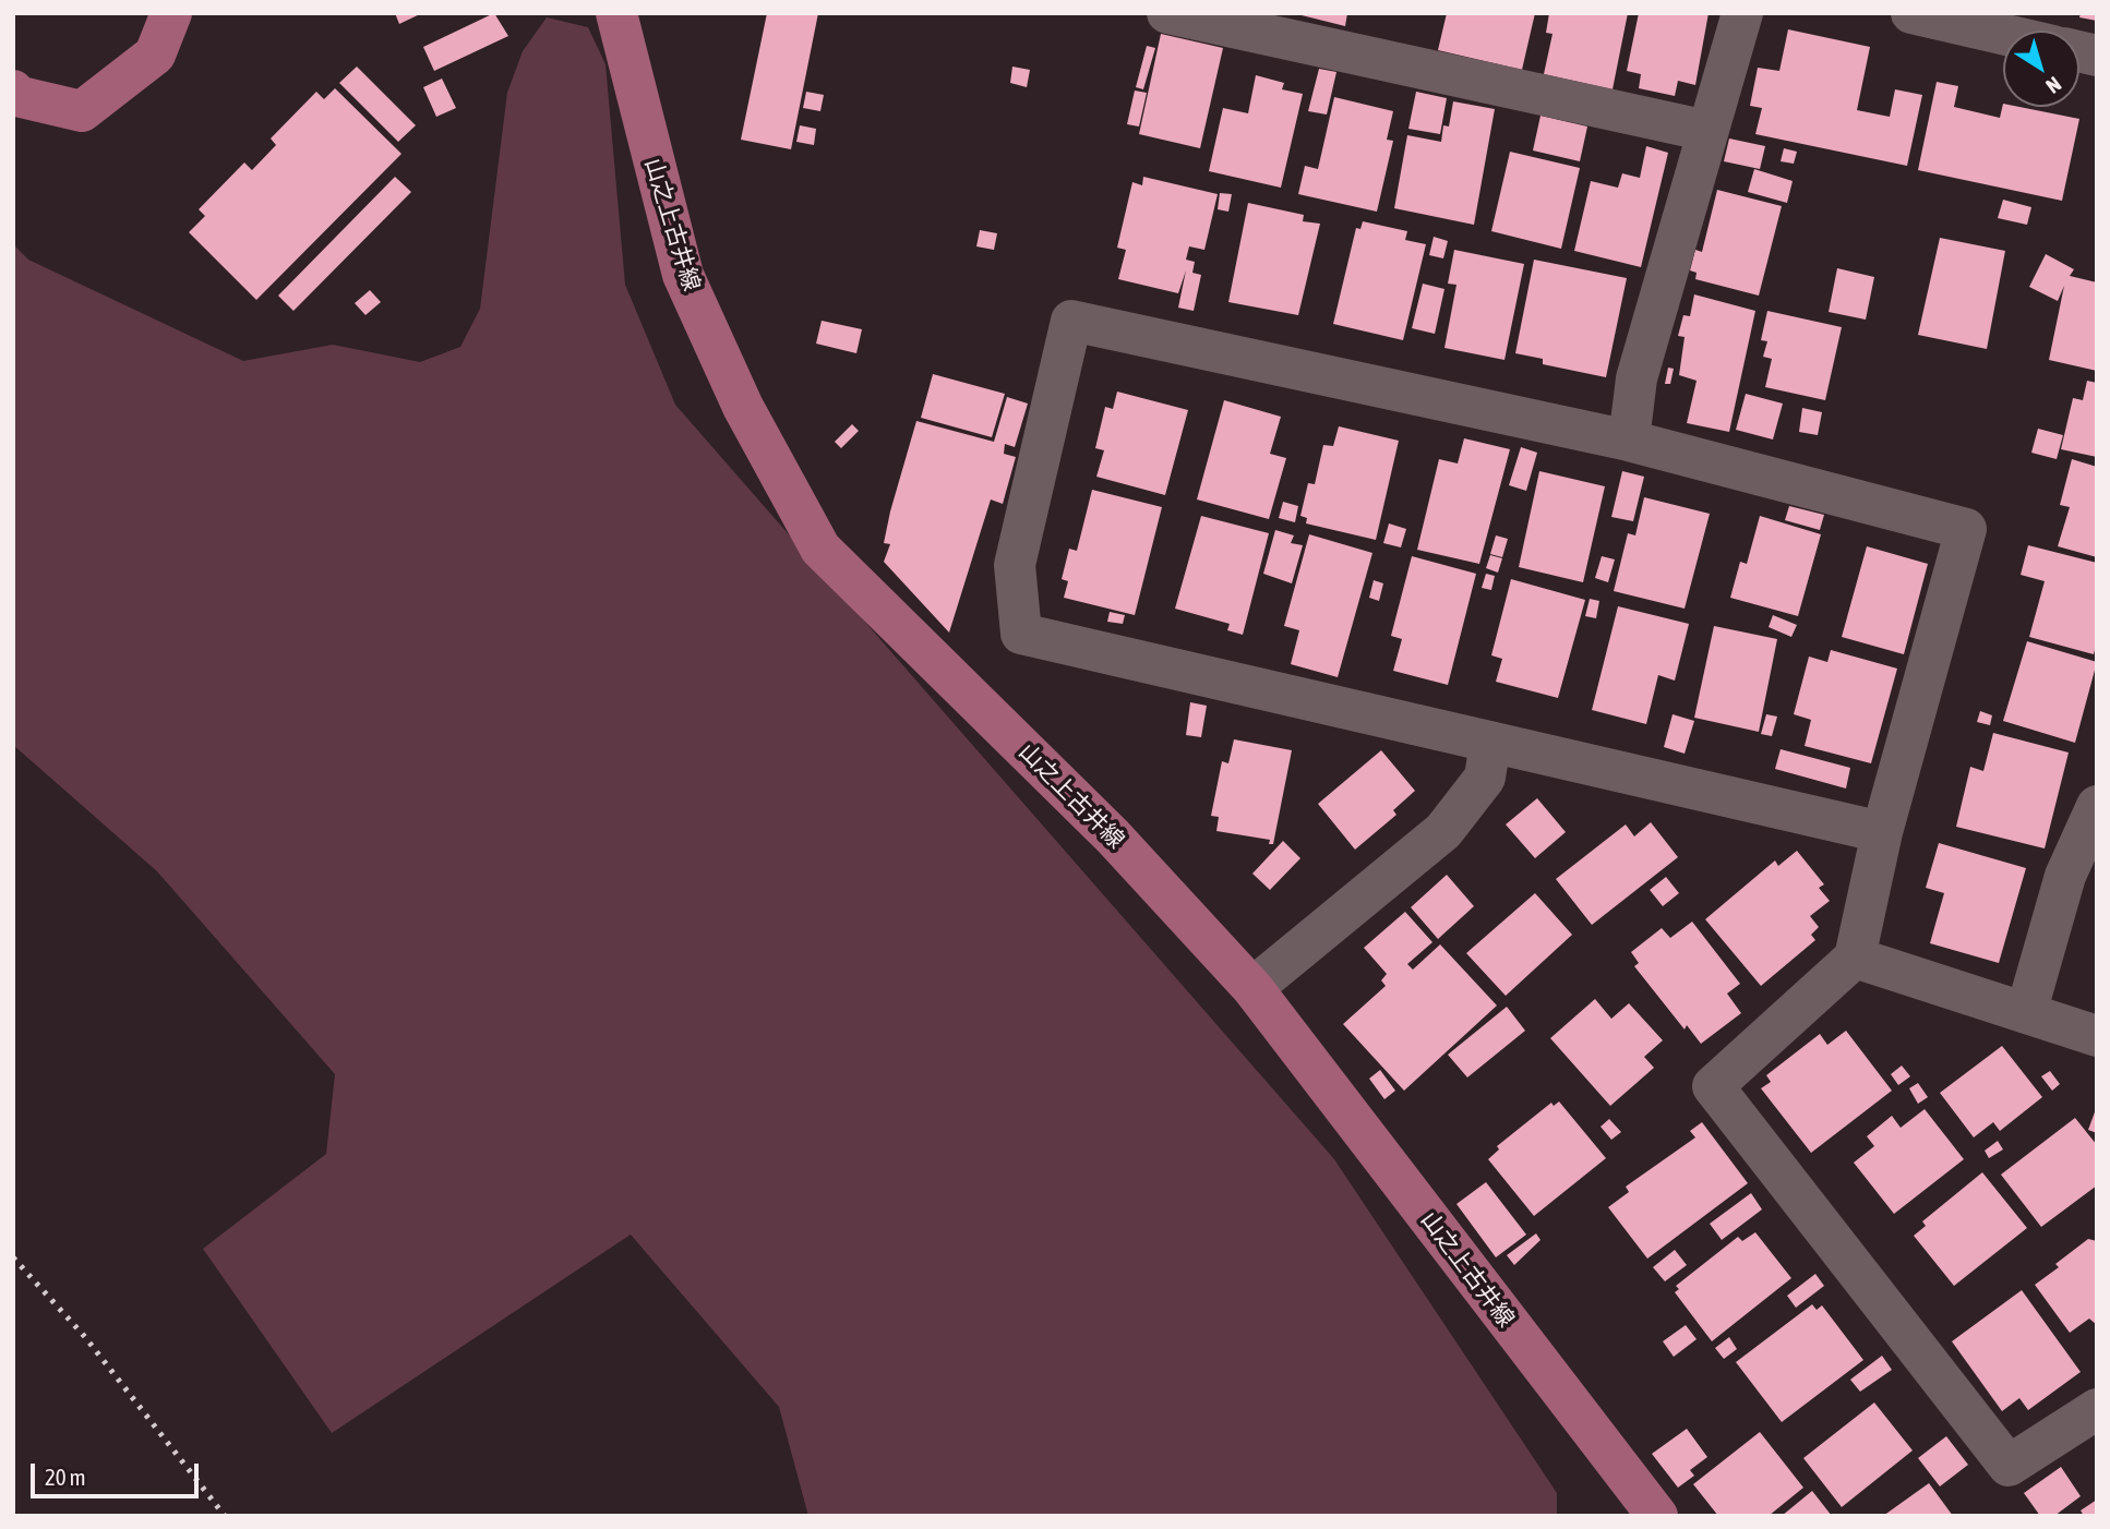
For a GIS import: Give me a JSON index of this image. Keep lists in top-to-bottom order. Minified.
{"streets":{"main road":["山之上古井線"]},"scale_bar":"20 m","north":"bottom right"}
